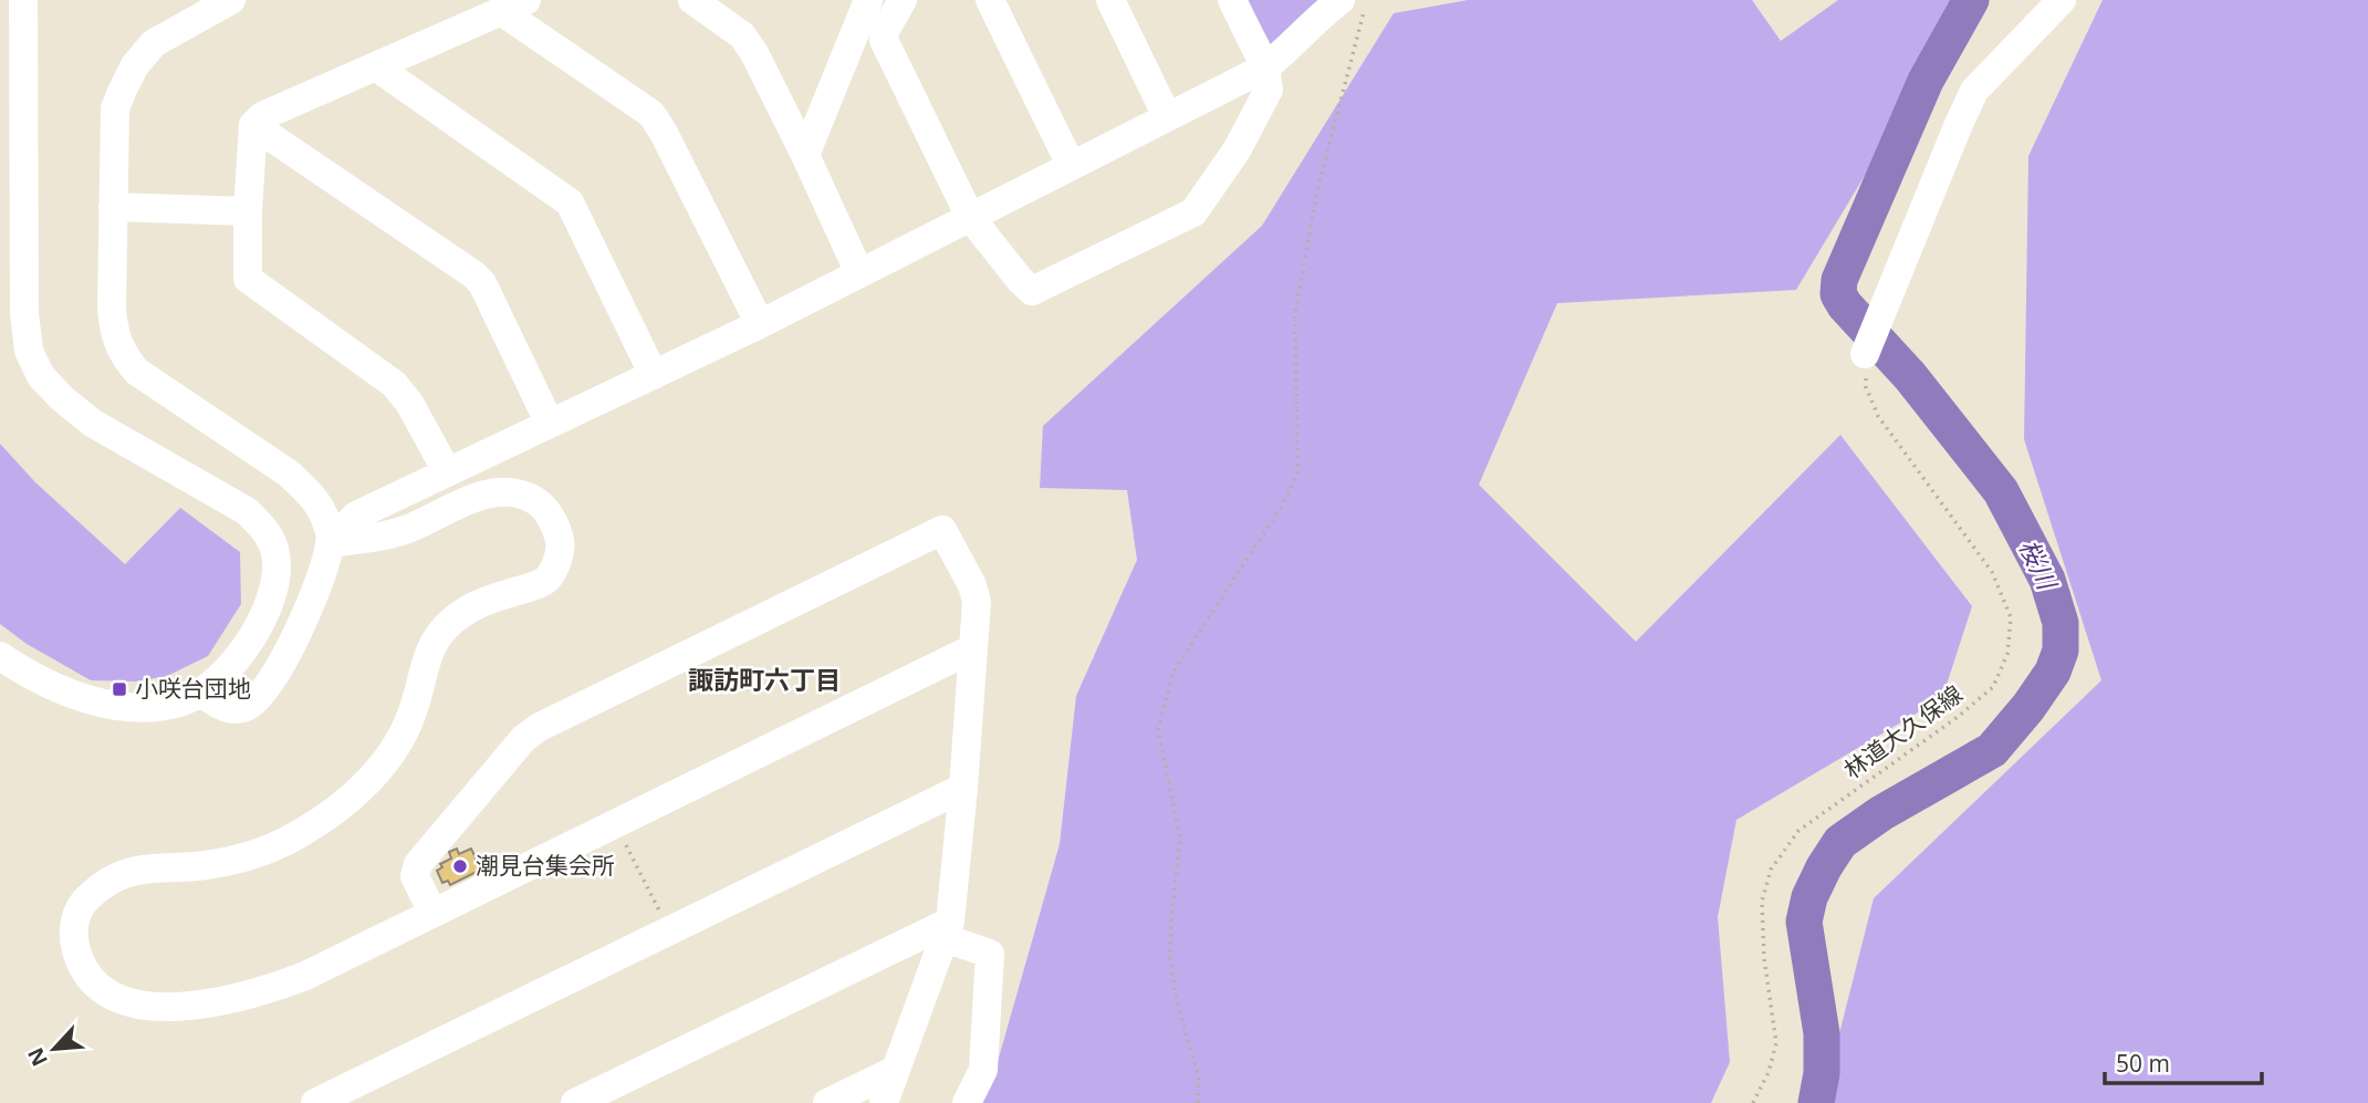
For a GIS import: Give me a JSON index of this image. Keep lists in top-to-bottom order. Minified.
{"streets":{"path":["林道大久保線"]},"districts":["諏訪町六丁目"],"water":["桜川"],"places":{"transit":["小咲台団地"],"other":["潮見台集会所"]},"scale_bar":"50 m","north":"bottom left"}
